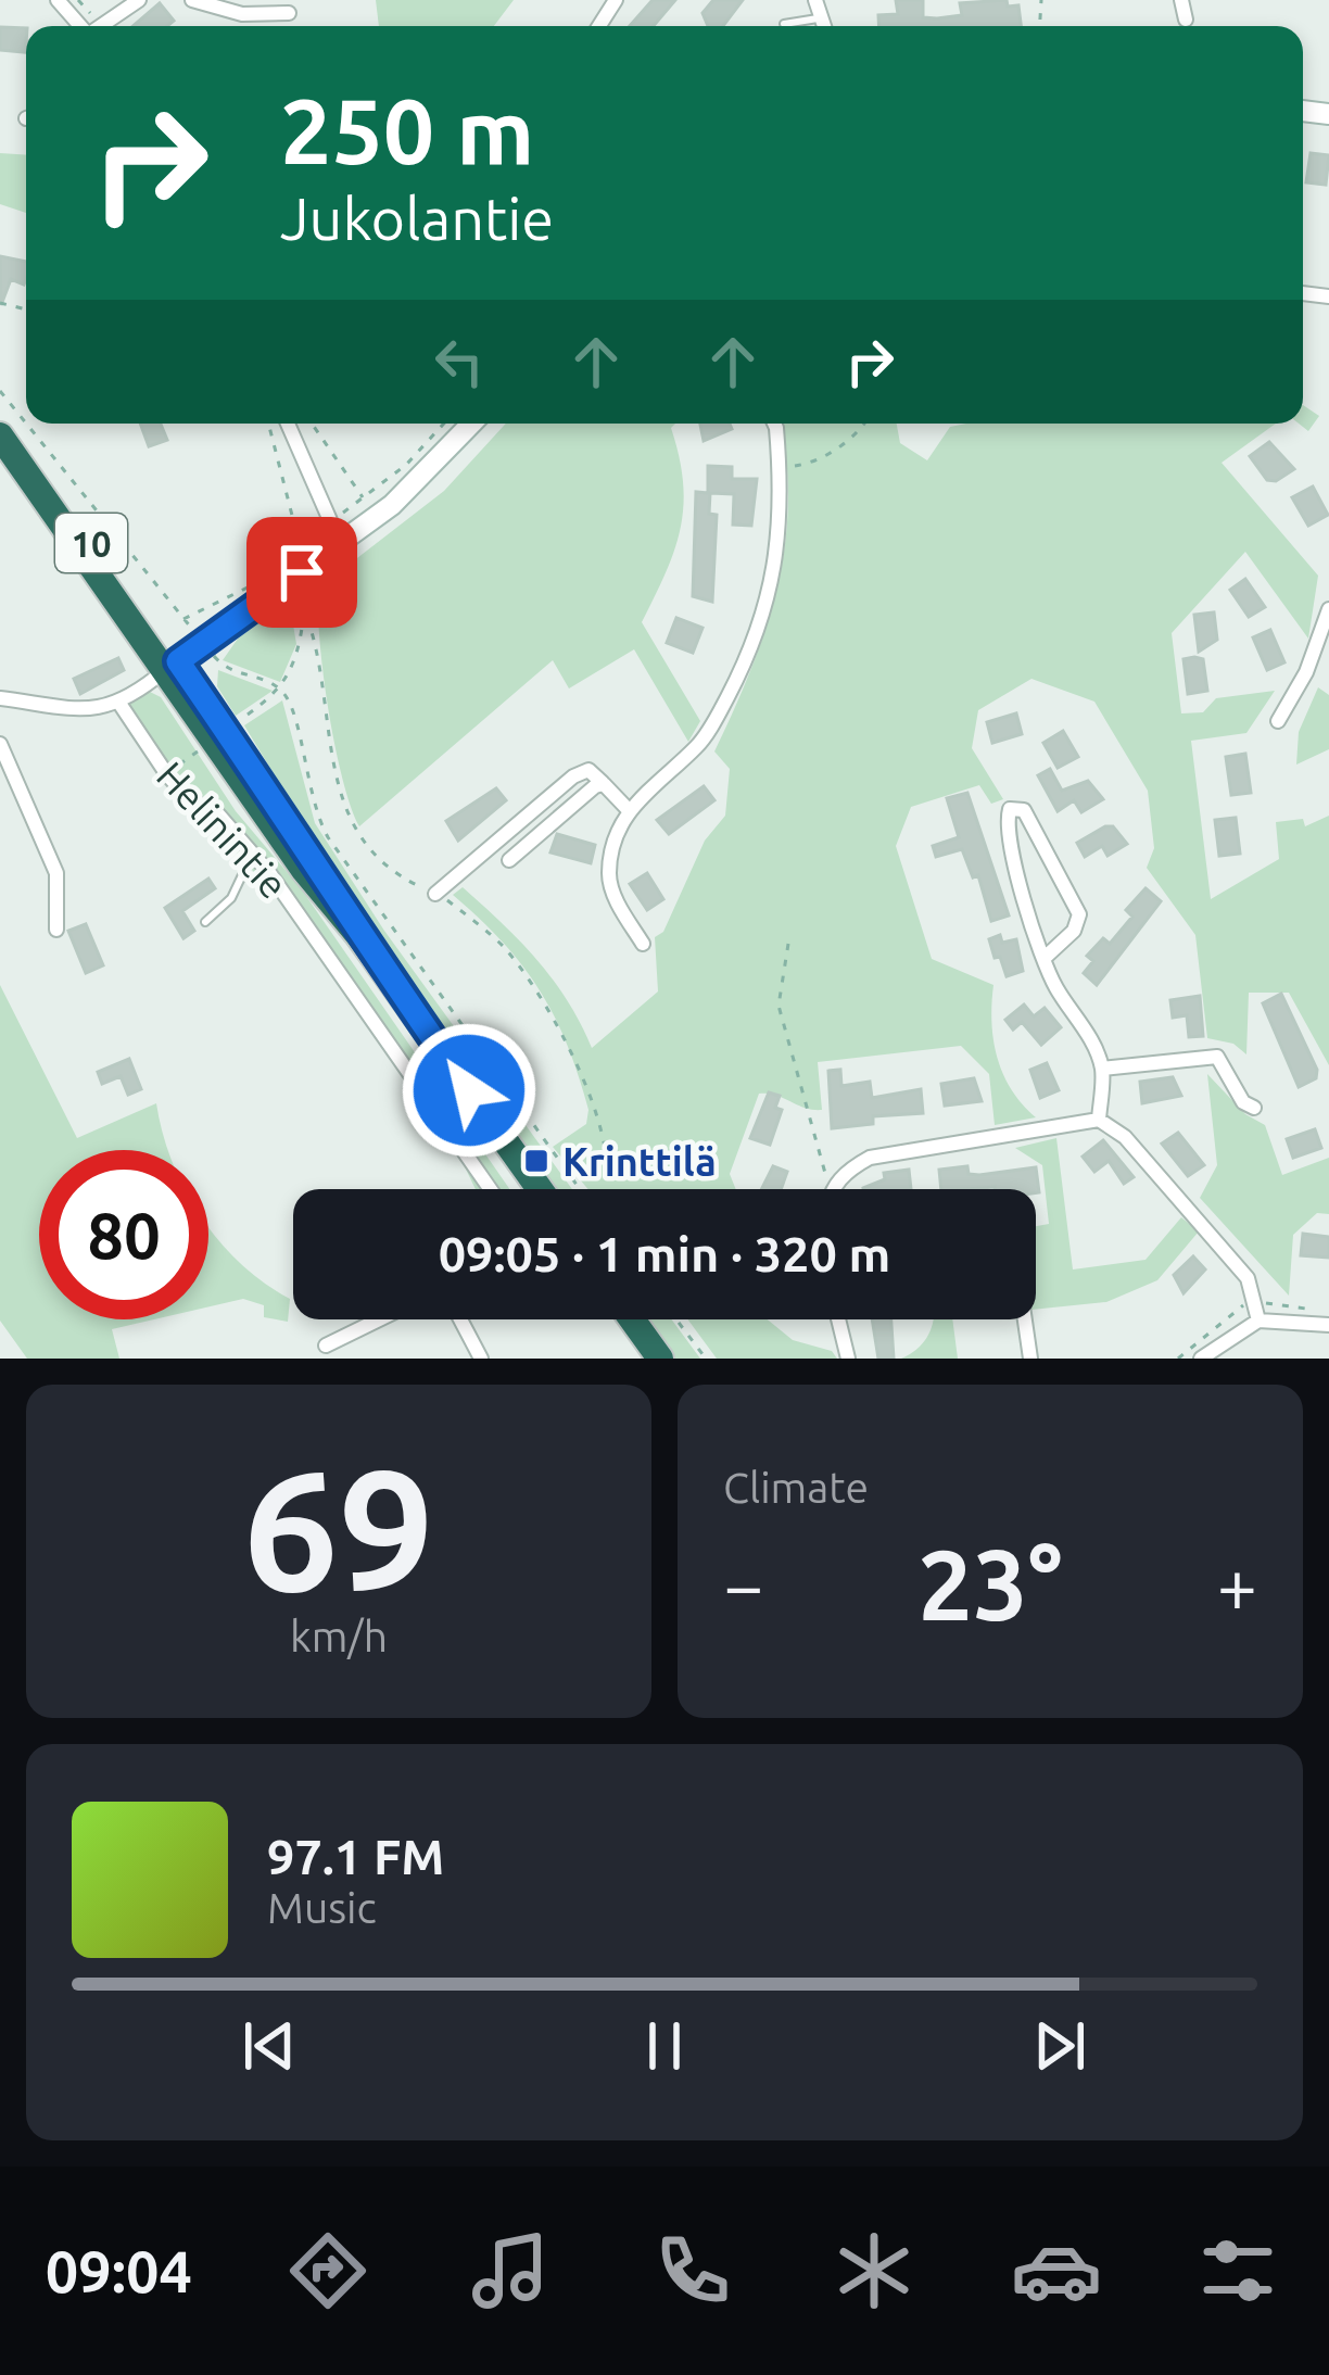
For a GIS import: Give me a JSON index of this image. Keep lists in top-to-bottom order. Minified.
{"streets":{"highway":["10"],"street":["Helinintie"]},"places":{"transit":["Krinttilä"]},"page":{"turn":["250 m","Jukolantie"],"limit":"80","trip":"09:05 · 1 min · 320 m","tile":[["69","km/h"],"Climate"],"heat":["−","23°","+"],"song":["97.1 FM","Music"],"tabs":"09:04"}}
